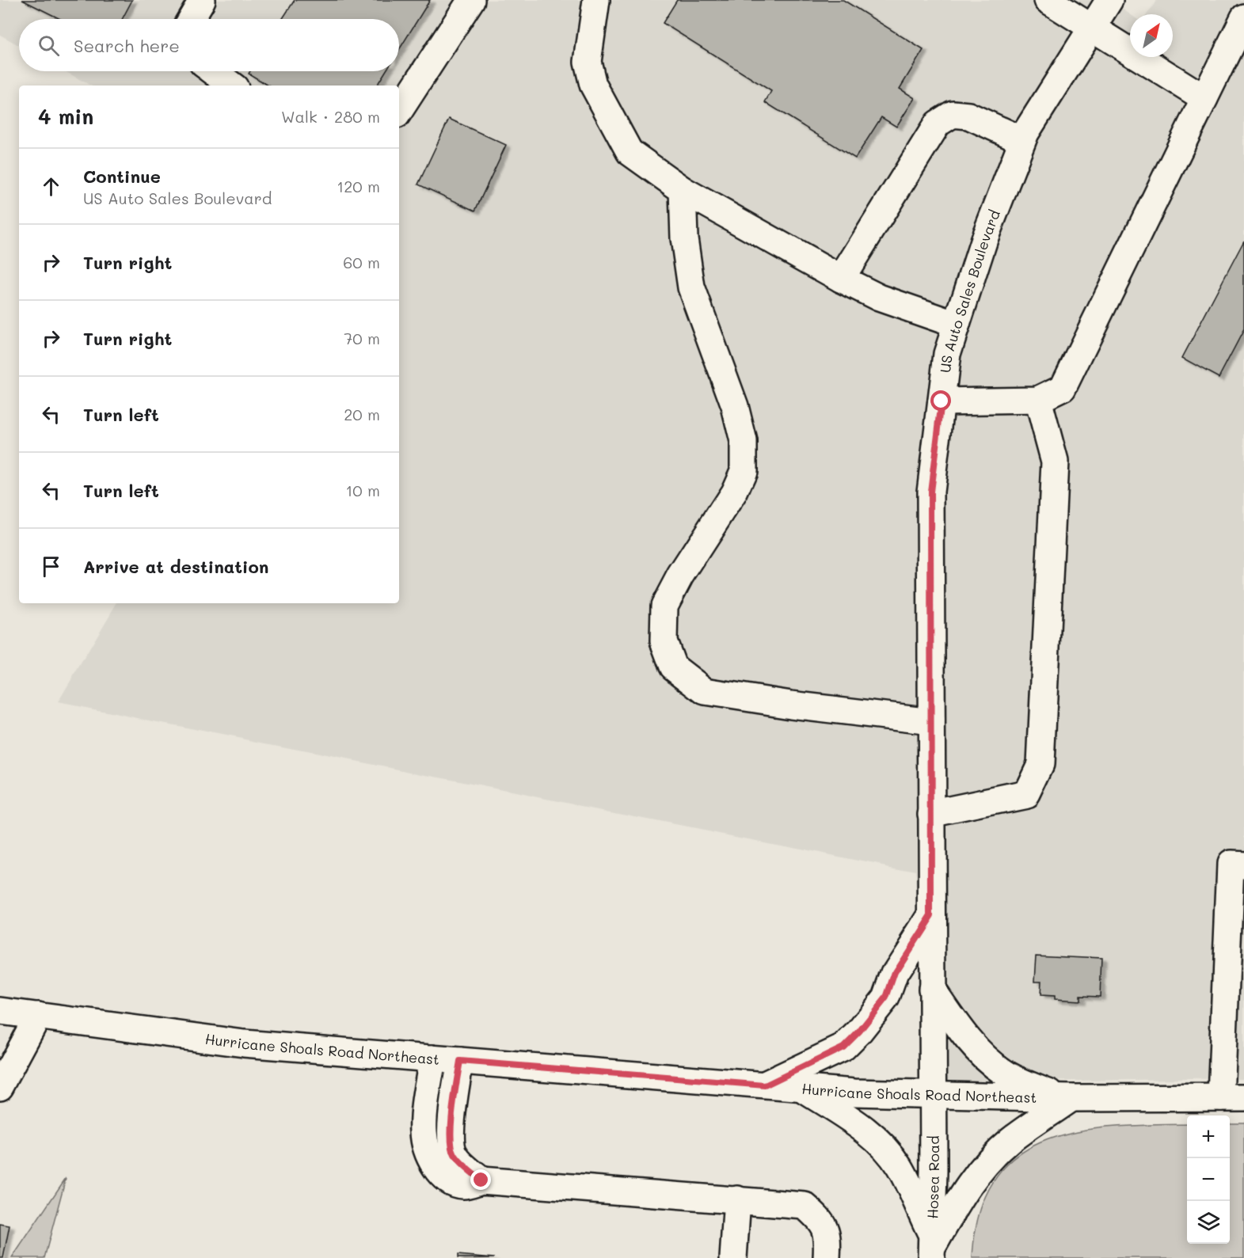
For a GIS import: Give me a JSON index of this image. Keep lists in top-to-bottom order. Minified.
{"streets":{"street":["US Auto Sales Boulevard","Hurricane Shoals Road Northeast","Hosea Road"]},"crossings":[["US Auto Sales Boulevard","Hurricane Shoals Road Northeast"],["US Auto Sales Boulevard","Hosea Road"],["Hurricane Shoals Road Northeast","Hosea Road"]],"north":"top right","page":{"search":"Search here","heading":["4 min","Walk · 280 m"],"list":[["Continue","US Auto Sales Boulevard","120 m"],["Turn right","60 m"],["Turn right","70 m"],["Turn left","20 m"],["Turn left","10 m"],"Arrive at destination"],"map_buttons":["+","−"]}}
